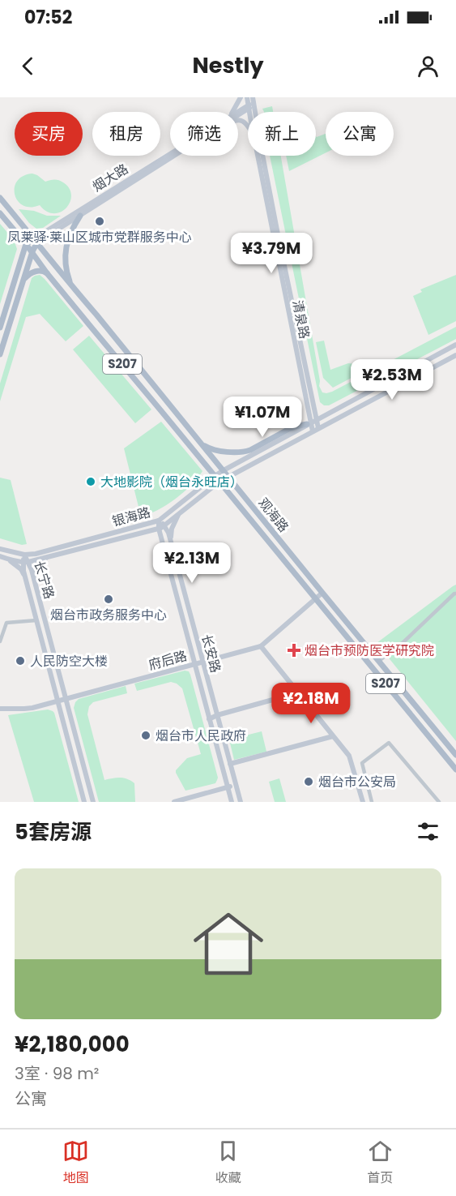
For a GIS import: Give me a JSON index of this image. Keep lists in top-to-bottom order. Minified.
{"streets":{"main road":["S207","观海路"],"street":["烟大路","清泉路","银海路","长宁路","长安路","府后路"]},"crossings":[["烟大路","清泉路"],["烟大路","观海路"],["清泉路","银海路"],["观海路","银海路"],["观海路","府后路"],["银海路","长宁路"],["银海路","长安路"],["长宁路","府后路"],["长安路","府后路"]],"places":{"other":["凤莱驿·莱山区城市党群服务中心","大地影院（烟台永旺店）","烟台市政务服务中心","人民防空大楼","烟台市人民政府","烟台市公安局"],"health":["烟台市预防医学研究院"]},"page":{"status":"07:52","header":"Nestly","chip":["买房","租房","筛选","新上","公寓"],"price":["¥3.79M","¥2.53M","¥1.07M","¥2.13M","¥2.18M"],"heading":"5套房源","list":[{"name":"¥2,180,000","note":"3室 · 98 m² · 公寓"}],"tabs":["地图","收藏","首页"]}}
